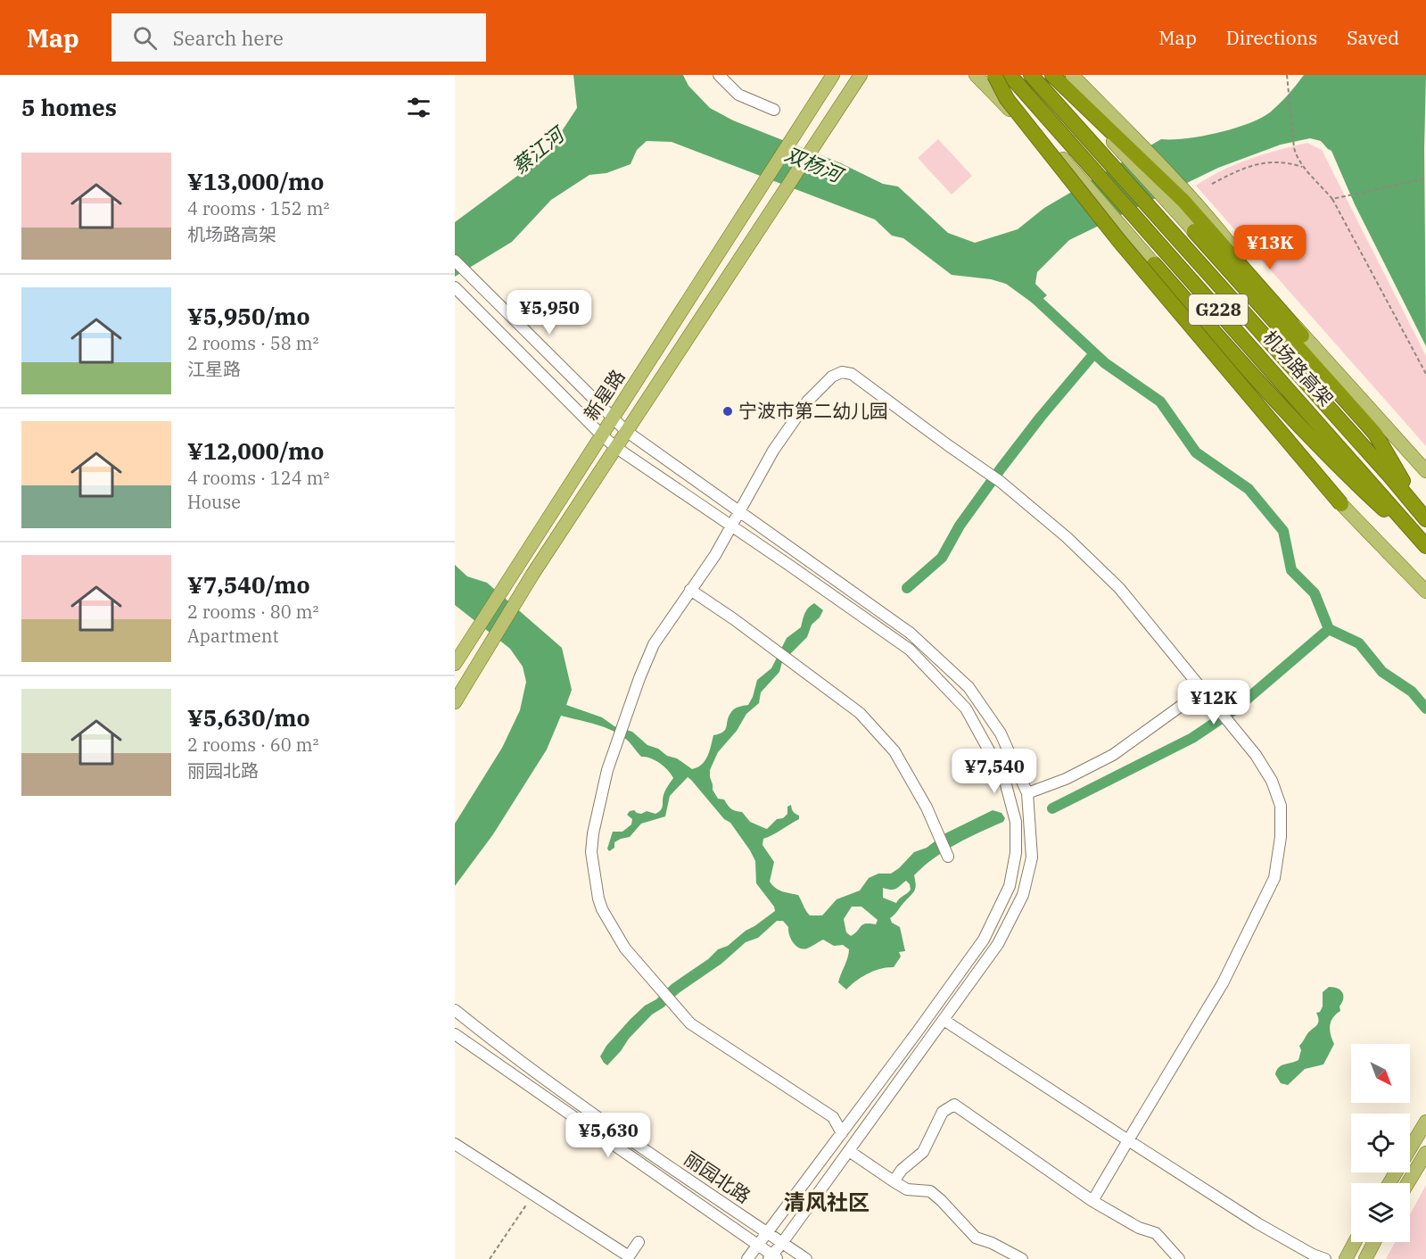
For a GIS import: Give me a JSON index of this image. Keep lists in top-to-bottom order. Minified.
{"streets":{"highway":["G228","机场路高架"],"main road":["新星路"],"street":["丽园北路"]},"districts":["清风社区"],"water":["蔡江河","双杨河"],"places":["宁波市第二幼儿园"],"north":"bottom right","page":{"header":"Map","search":"Search here","nav":["Map","Directions","Saved"],"heading":"5 homes","list":[{"name":"¥13,000/mo","note":"4 rooms · 152 m² · 机场路高架"},{"name":"¥5,950/mo","note":"2 rooms · 58 m² · 江星路"},{"name":"¥12,000/mo","note":"4 rooms · 124 m² · House"},{"name":"¥7,540/mo","note":"2 rooms · 80 m² · Apartment"},{"name":"¥5,630/mo","note":"2 rooms · 60 m² · 丽园北路"}],"price":["¥13K","¥5,950","¥12K","¥7,540","¥5,630"]}}
